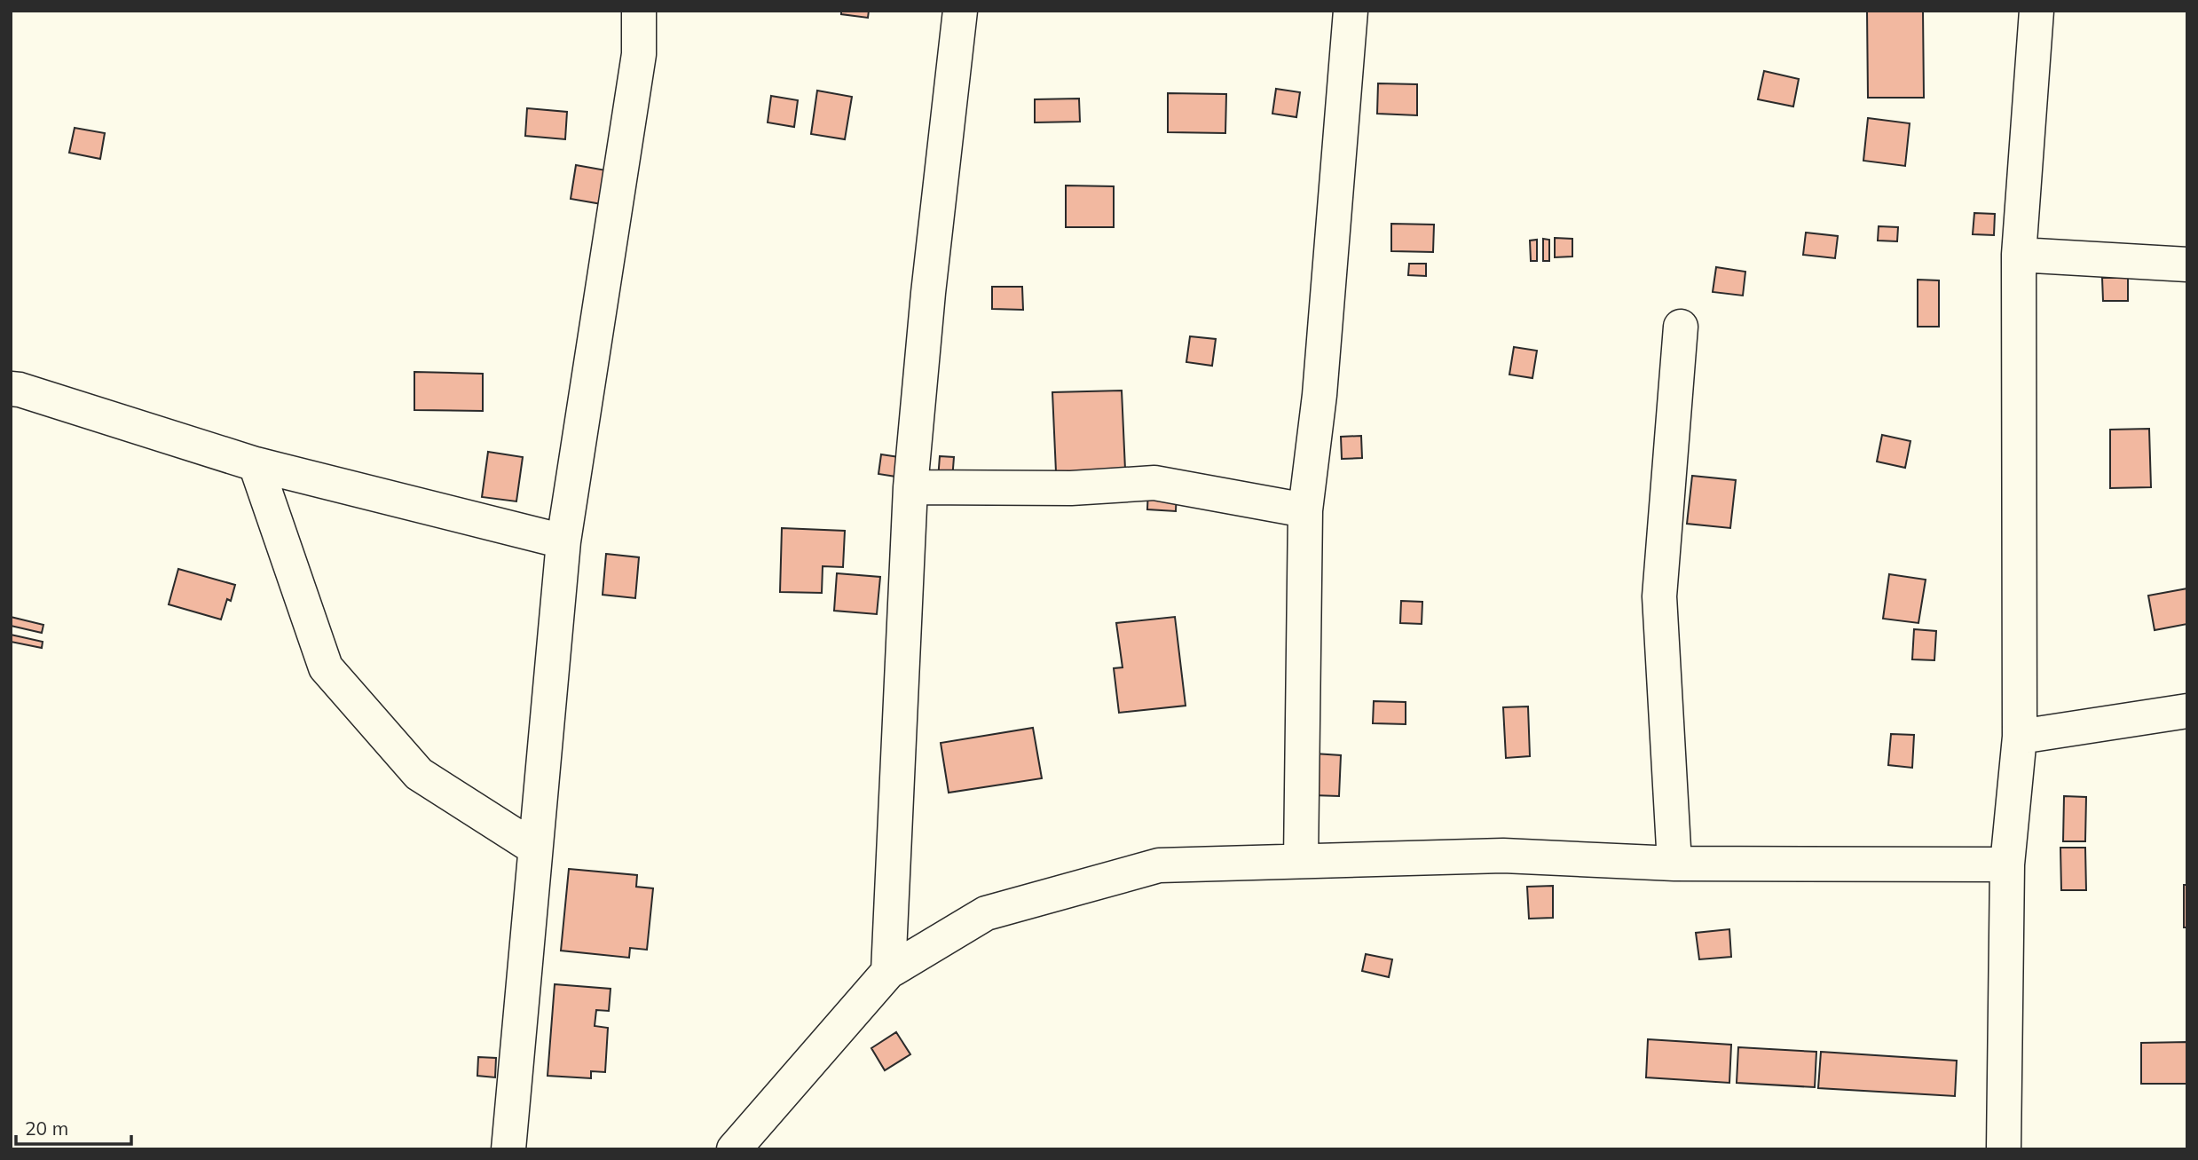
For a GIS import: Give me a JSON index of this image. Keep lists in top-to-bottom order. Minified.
{"scale_bar":"20 m"}
